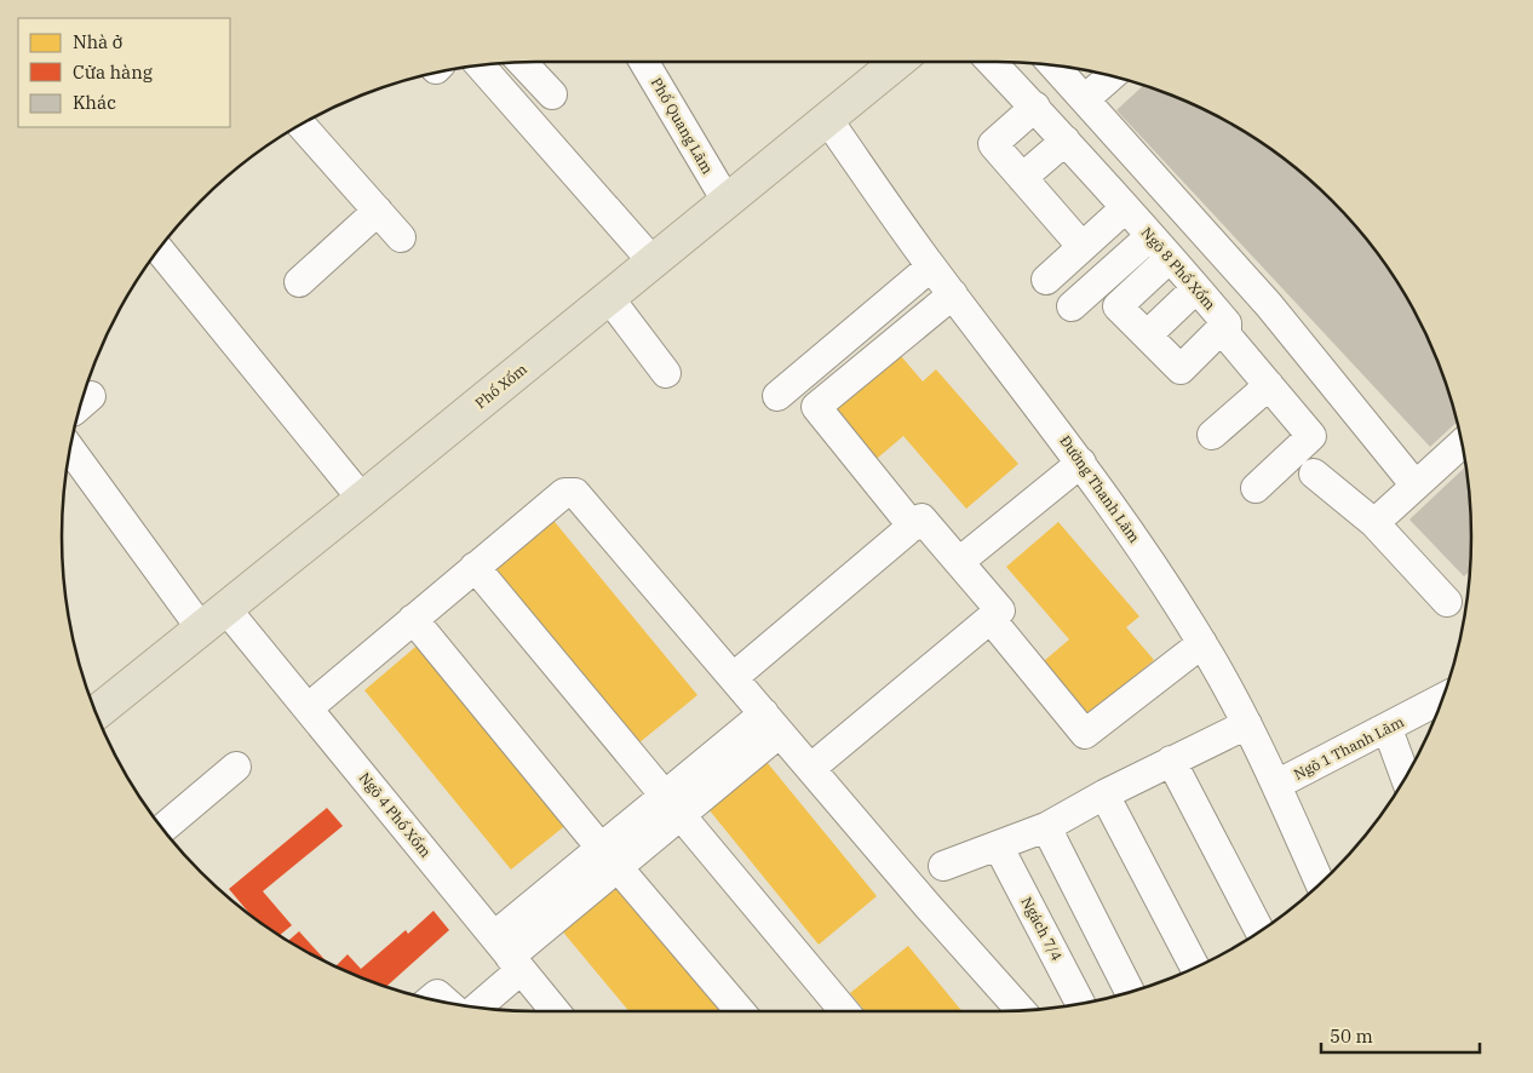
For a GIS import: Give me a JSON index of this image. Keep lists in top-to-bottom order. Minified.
{"streets":{"highway":["Phố Xốm"],"street":["Phố Quang Lãm","Ngõ 8 Phố Xốm","Đường Thanh Lãm","Ngõ 1 Thanh Lãm","Ngõ 4 Phố Xốm","Ngách 7/4"]},"crossings":[["Phố Quang Lãm","Phố Xốm"],["Phố Xốm","Đường Thanh Lãm"],["Phố Xốm","Ngõ 4 Phố Xốm"],["Đường Thanh Lãm","Ngõ 1 Thanh Lãm"]],"legend":["Nhà ở","Cửa hàng","Khác"],"scale_bar":"50 m"}
